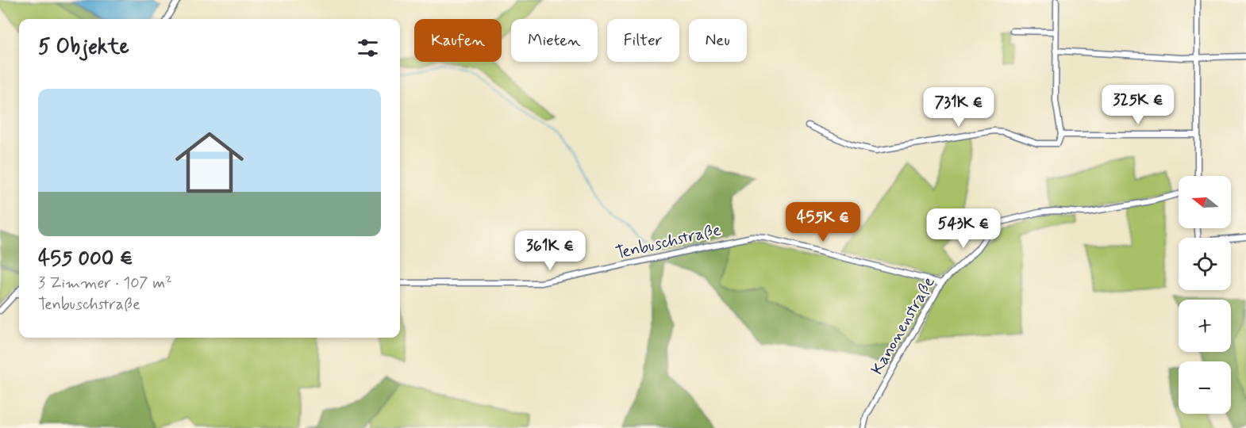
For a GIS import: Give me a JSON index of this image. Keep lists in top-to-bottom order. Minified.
{"streets":{"street":["Tenbuschstraße","Kanonenstraße"]},"crossings":[["Tenbuschstraße","Kanonenstraße"]],"north":"left","page":{"chip":["Kaufen","Mieten","Filter","Neu"],"heading":"5 Objekte","list":[{"name":"455 000 €","note":"3 Zimmer · 107 m² · Tenbuschstraße"}],"price":["325K €","731K €","455K €","543K €","361K €"],"map_buttons":["+","−"]}}
